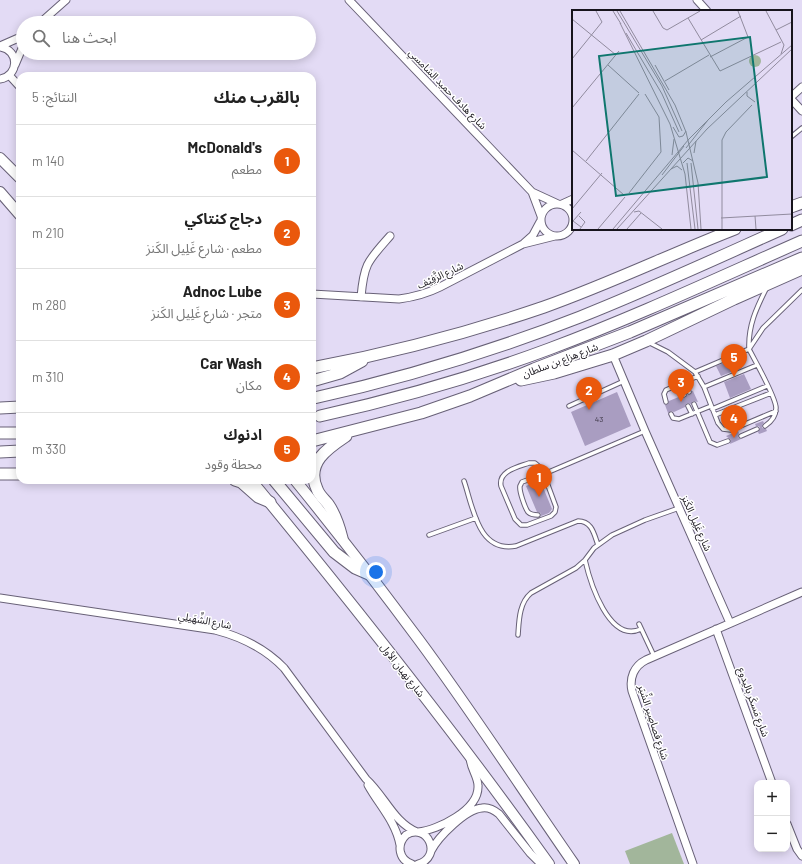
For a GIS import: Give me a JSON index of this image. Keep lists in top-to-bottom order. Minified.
{"streets":{"main road":["شارع هزاع بن سلطان","شارع نهيان الأول"],"street":["شارع هادف حميد الشامسي","شارع الزَّفِيْف","شارع غَلِيل الكَنز","شارع الشِّهَيلِي","شارع مَسكَر باليدوع","شارع قصاصِير الشِّيَر"]},"crossings":[["شارع هادف حميد الشامسي","شارع الزَّفِيْف"],["شارع غَلِيل الكَنز","شارع قصاصِير الشِّيَر"],["شارع مَسكَر باليدوع","شارع قصاصِير الشِّيَر"]],"house_numbers":["43"],"page":{"search":"ابحث هنا","heading":["بالقرب منك","النتائج: 5"],"list":[{"mark":"1","name":"McDonald's","note":"مطعم","value":"140 m"},{"mark":"2","name":"دجاج كنتاكي","note":"مطعم · شارع غَلِيل الكَنز","value":"210 m"},{"mark":"3","name":"Adnoc Lube","note":"متجر · شارع غَلِيل الكَنز","value":"280 m"},{"mark":"4","name":"Car Wash","note":"مكان","value":"310 m"},{"mark":"5","name":"ادنوك","note":"محطة وقود","value":"330 m"}],"pins":["5","3","2","4","1"],"map_buttons":["+","−"]}}
